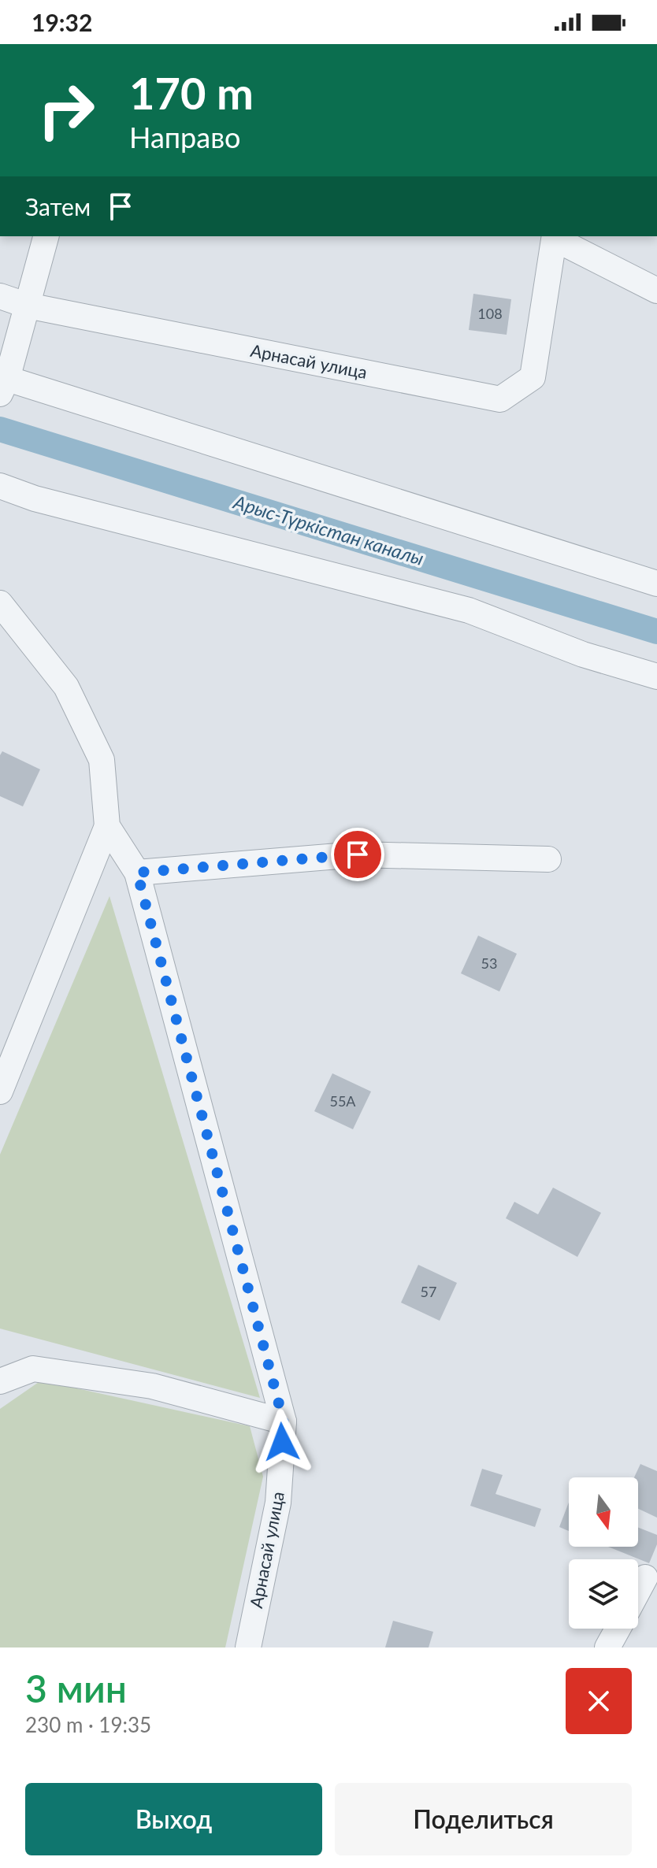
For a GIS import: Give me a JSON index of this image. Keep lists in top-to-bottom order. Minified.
{"streets":{"street":["Арнасай улица"]},"water":["Арыс-Түркістан каналы"],"house_numbers":["108","53","55А","57"],"north":"bottom","page":{"status":"19:32","turn":["170 m","Направо"],"then":"Затем","heading":["3 мин","230 m · 19:35"],"buttons":["Выход","Поделиться"]}}
